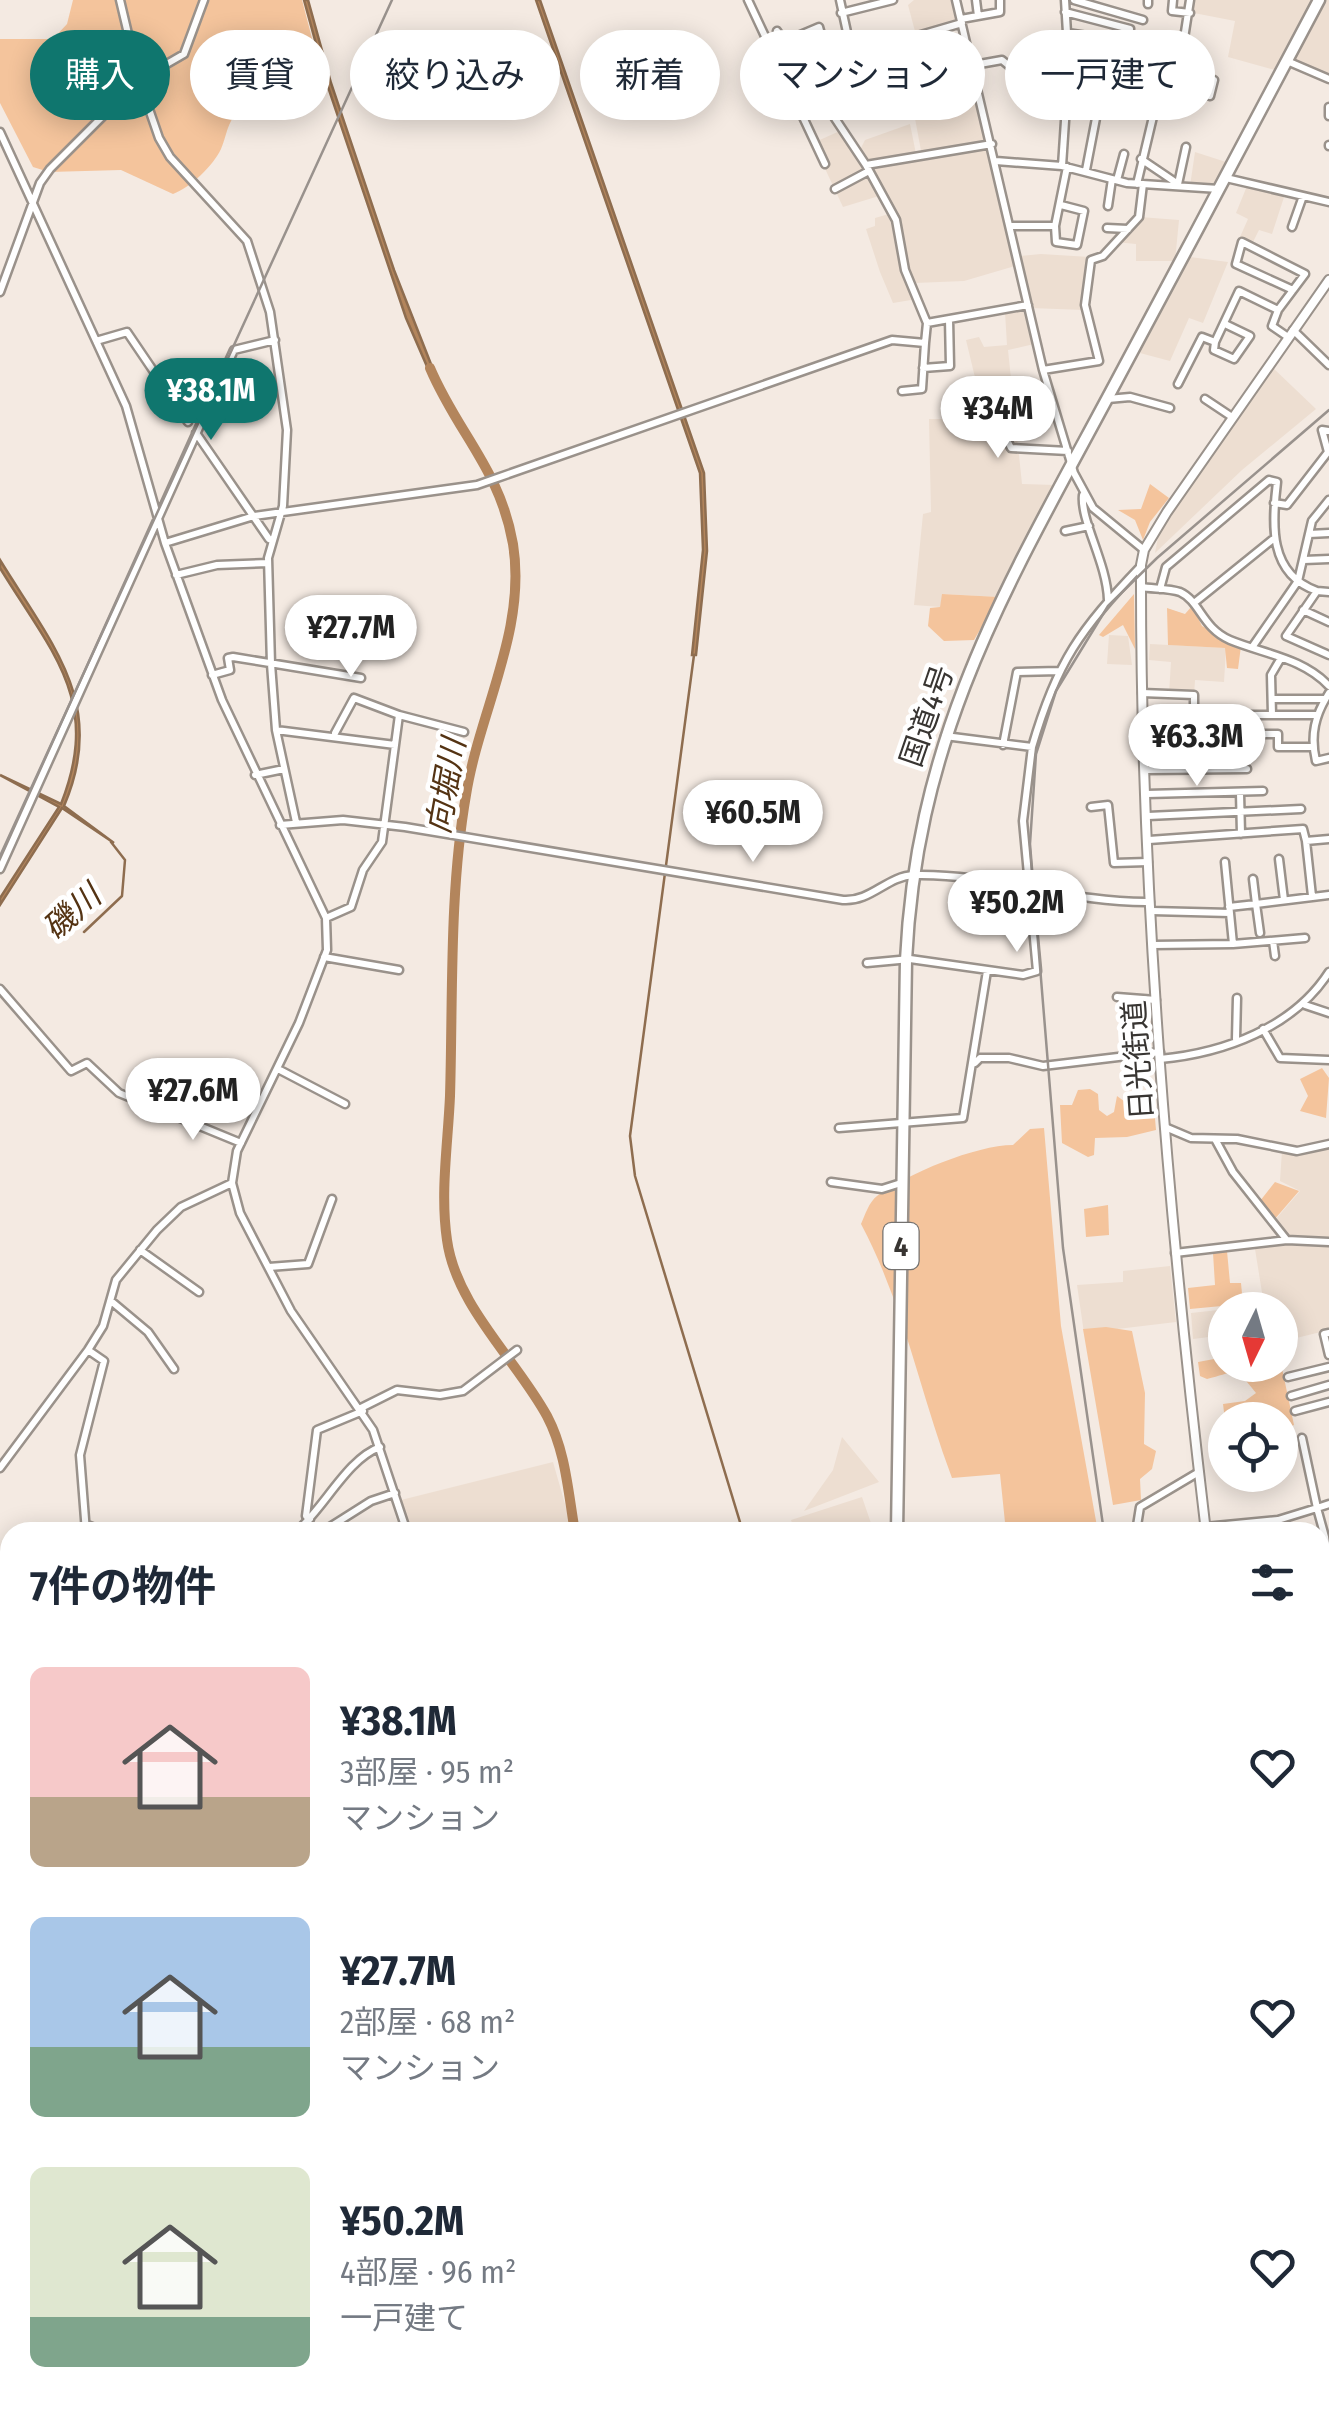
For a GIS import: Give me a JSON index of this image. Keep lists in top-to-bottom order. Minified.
{"streets":{"highway":["国道4号","4"],"main road":["日光街道"]},"water":["向堀川","磯川"],"north":"bottom","page":{"chip":["購入","賃貸","絞り込み","新着","マンション","一戸建て"],"price":["¥38.1M","¥34M","¥27.7M","¥63.3M","¥60.5M","¥50.2M","¥27.6M"],"heading":"7件の物件","list":[{"name":"¥38.1M","note":"3部屋 · 95 m² · マンション"},{"name":"¥27.7M","note":"2部屋 · 68 m² · マンション"},{"name":"¥50.2M","note":"4部屋 · 96 m² · 一戸建て"}]}}
